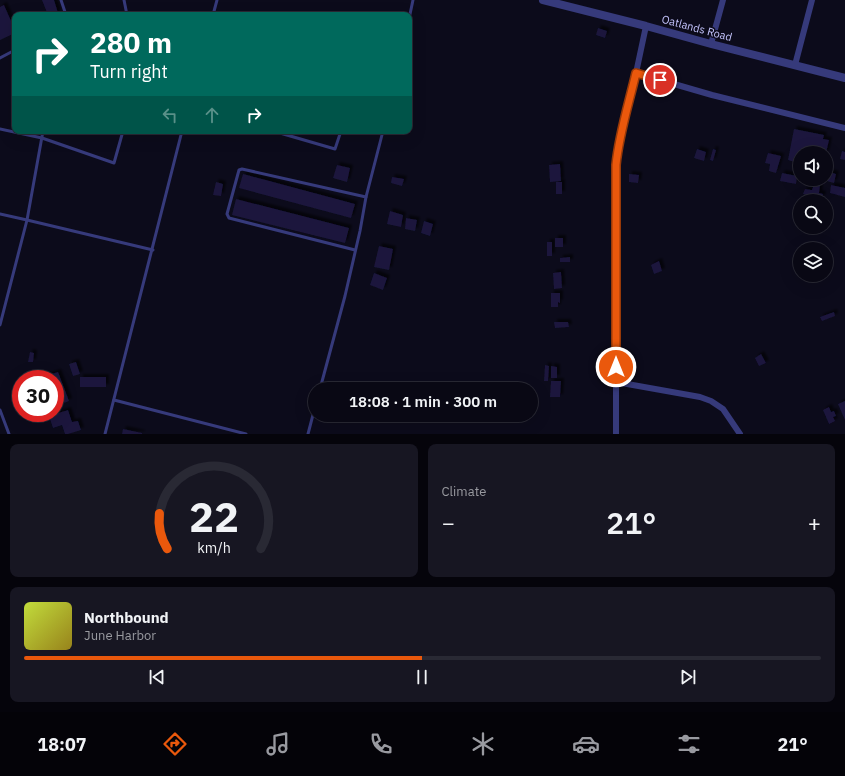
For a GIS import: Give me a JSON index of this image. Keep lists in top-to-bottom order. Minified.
{"streets":{"street":["Oatlands Road"]},"page":{"turn":["280 m","Turn right"],"limit":"30","trip":"18:08 · 1 min · 300 m","tile":"Climate","heat":["−","21°","+"],"song":["Northbound","June Harbor"],"tabs":["18:07","21°"],"gauge":["22","km/h"]}}
